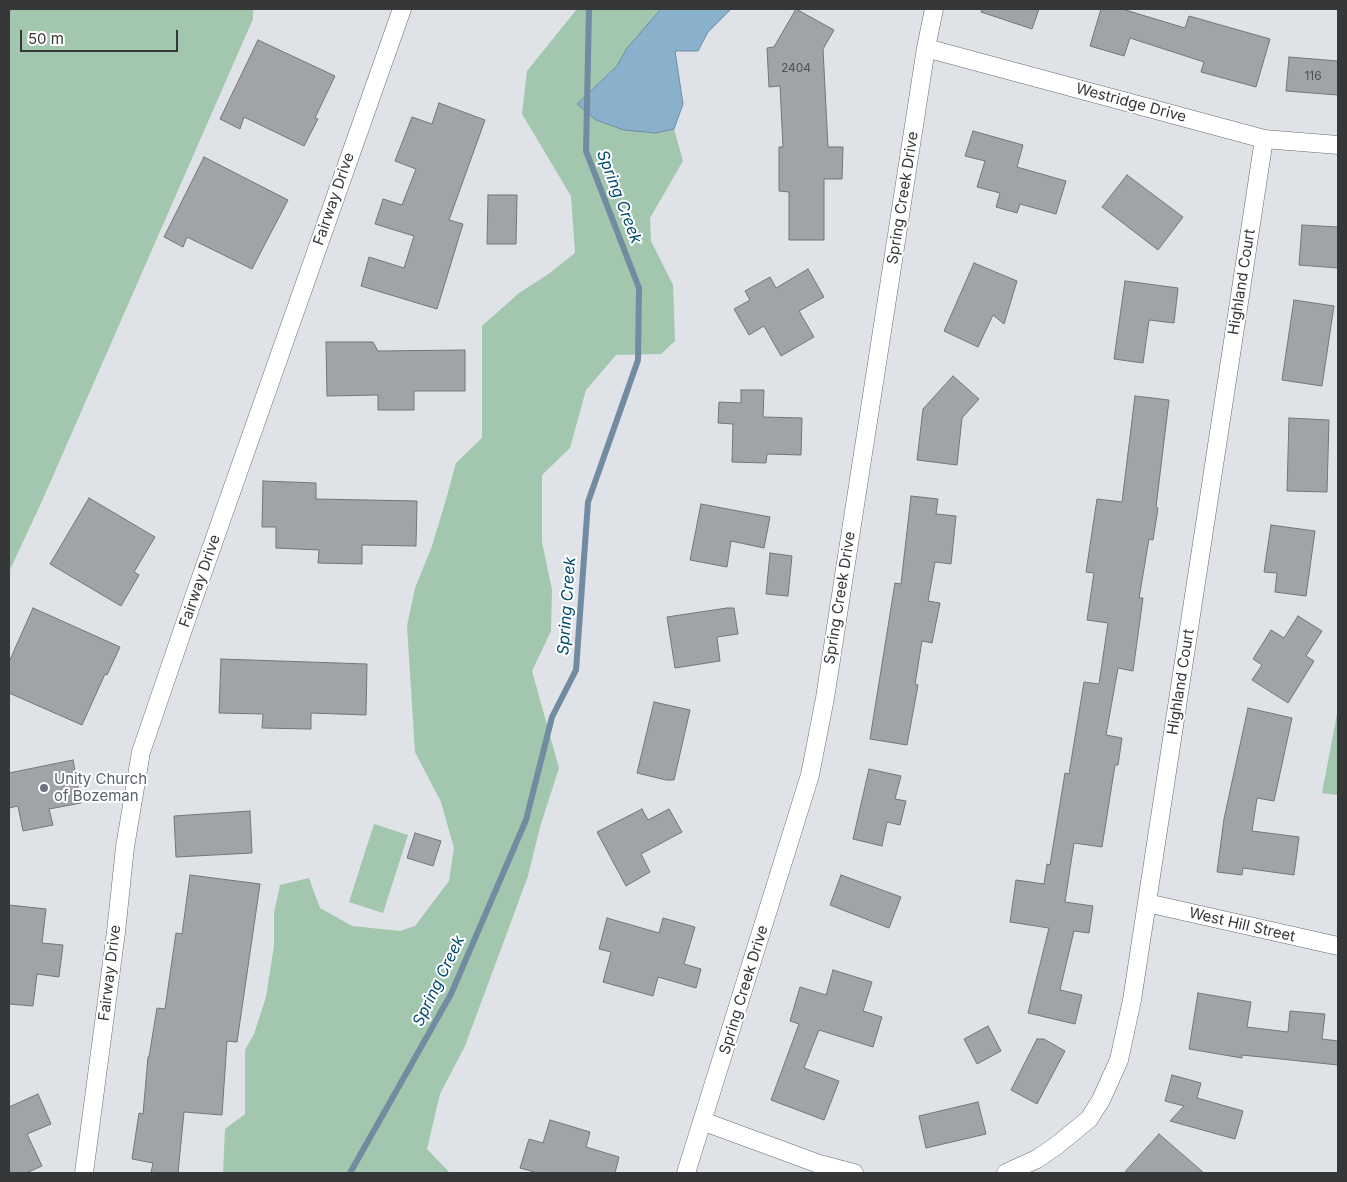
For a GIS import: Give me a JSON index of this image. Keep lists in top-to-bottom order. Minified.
{"streets":{"street":["Westridge Drive","Spring Creek Drive","Fairway Drive","Highland Court","West Hill Street"]},"crossings":[["Westridge Drive","Spring Creek Drive"],["Westridge Drive","Highland Court"],["Highland Court","West Hill Street"]],"water":["Spring Creek"],"places":["Unity Church of Bozeman"],"house_numbers":["2404","116"],"scale_bar":"50 m"}
